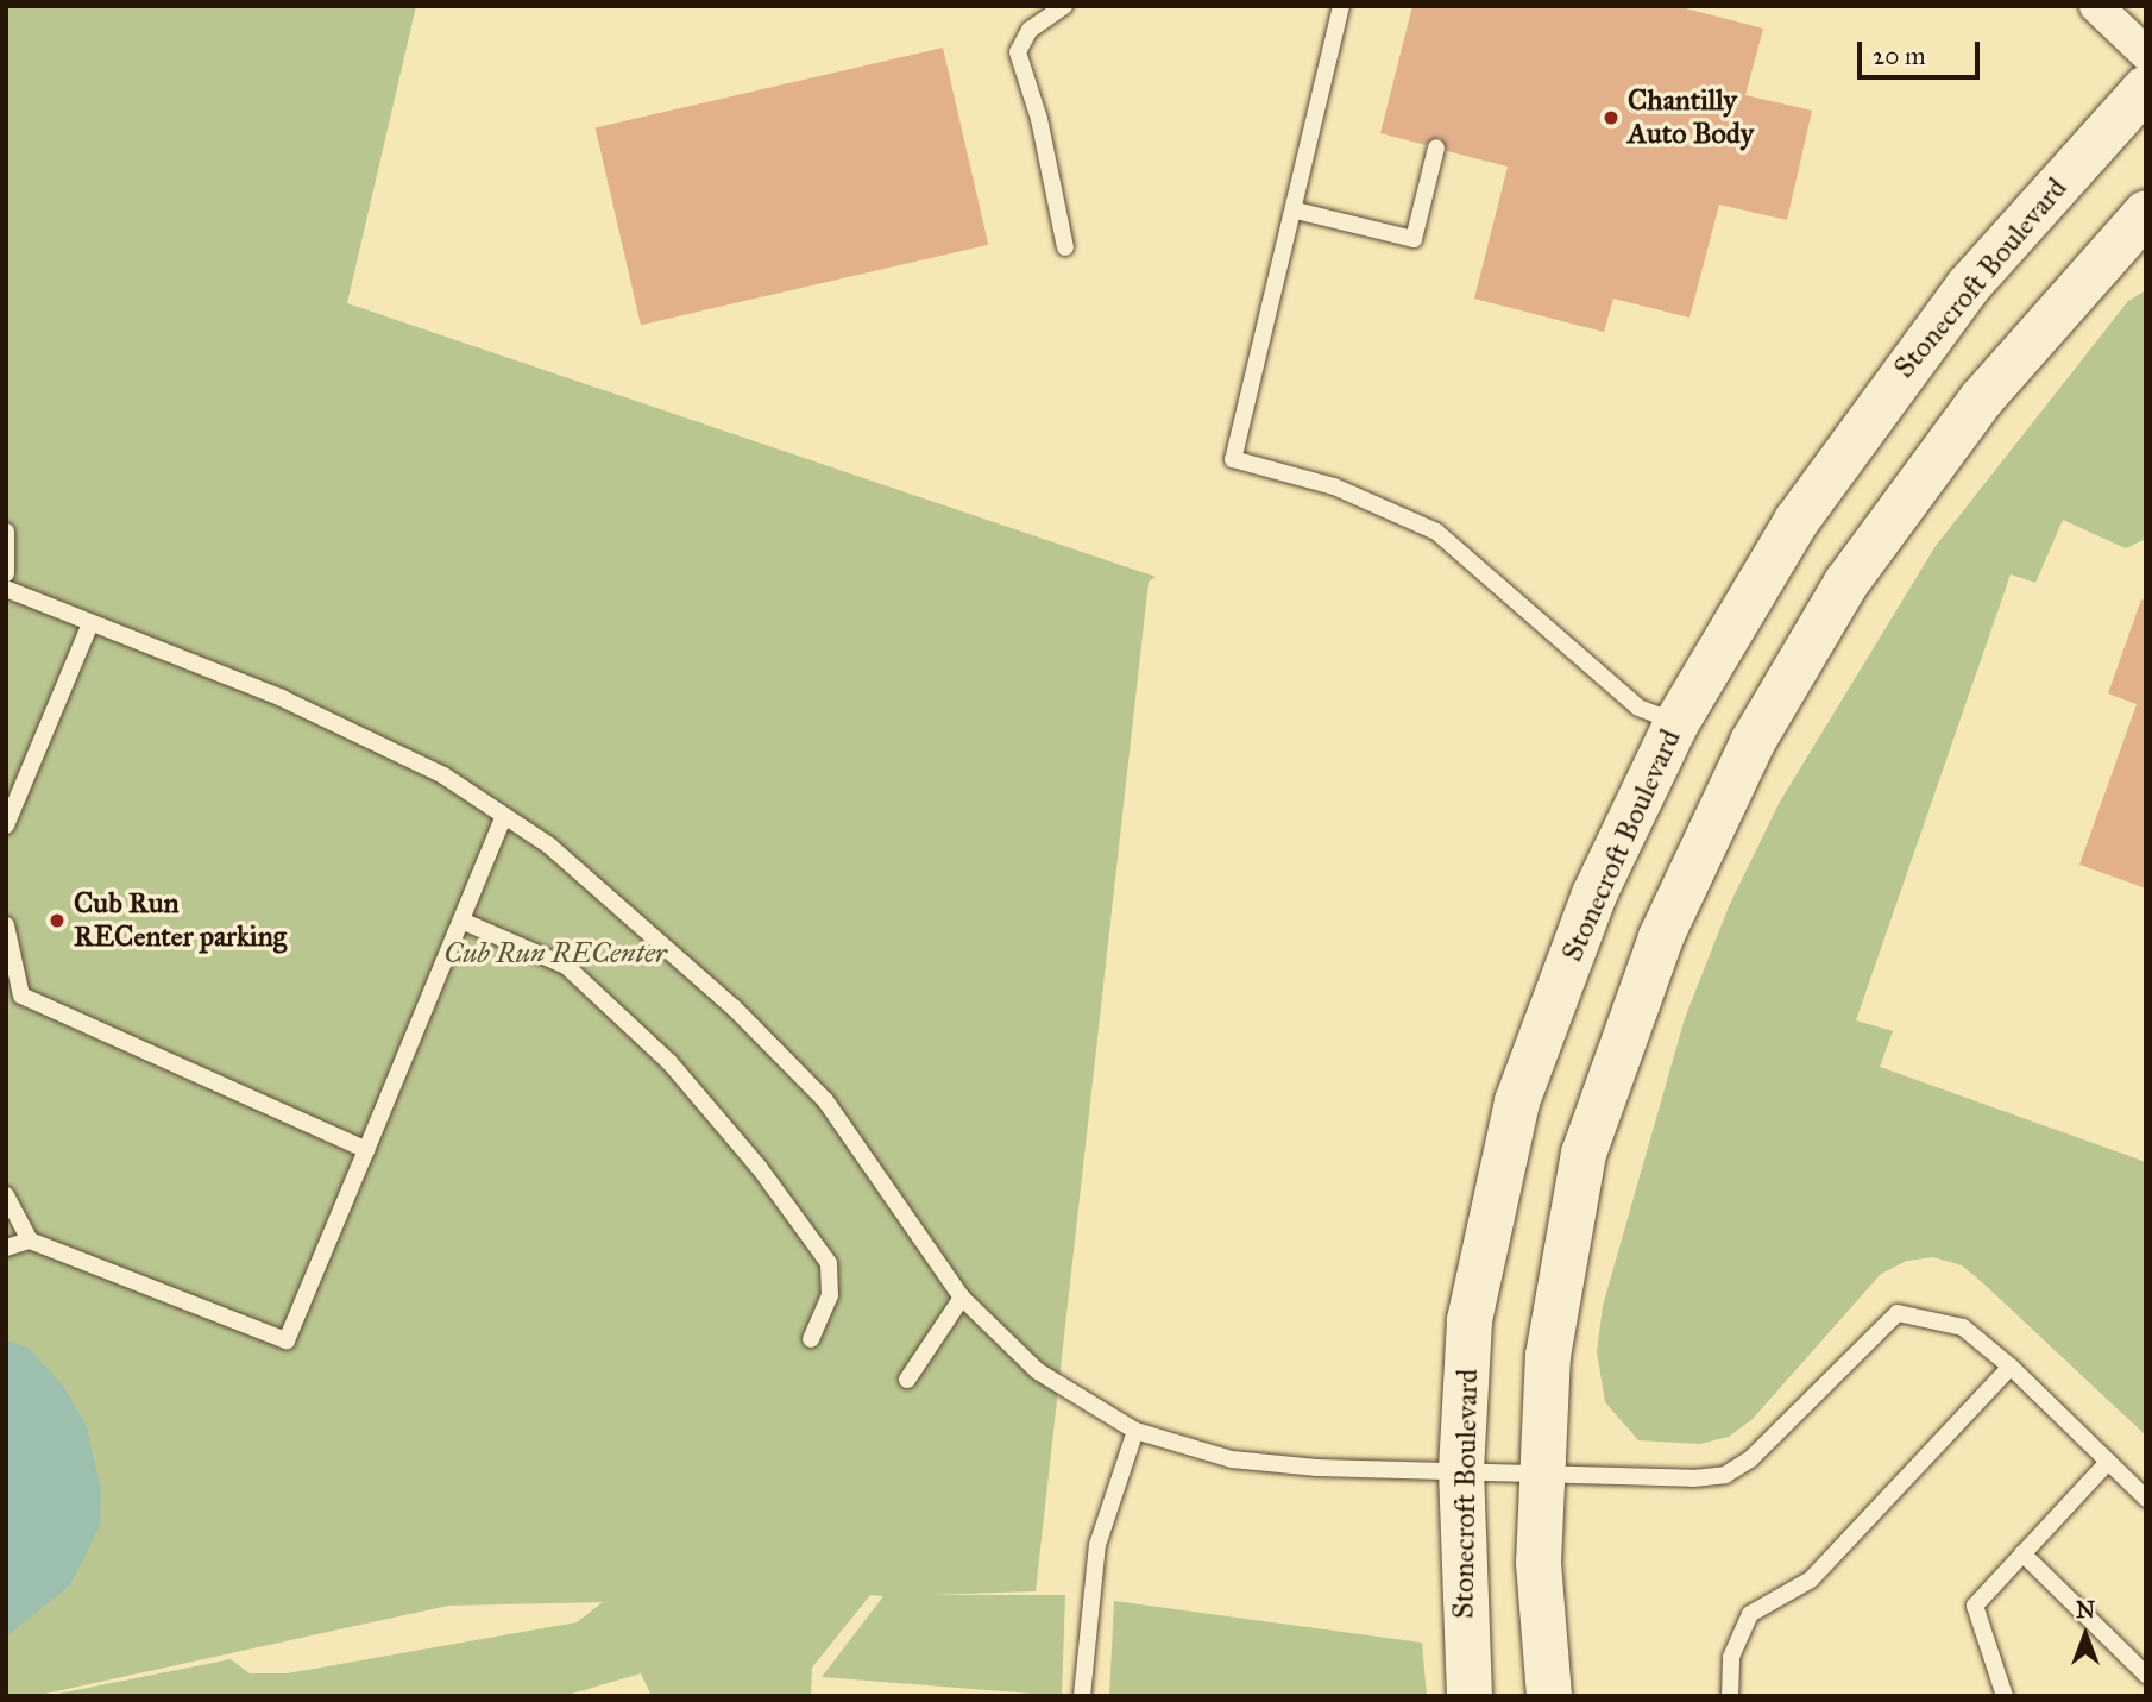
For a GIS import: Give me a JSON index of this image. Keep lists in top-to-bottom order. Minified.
{"streets":{"main road":["Stonecroft Boulevard"]},"parks":["Cub Run RECenter"],"places":["Chantilly Auto Body","Cub Run RECenter parking"],"scale_bar":"20 m","north":"top"}
